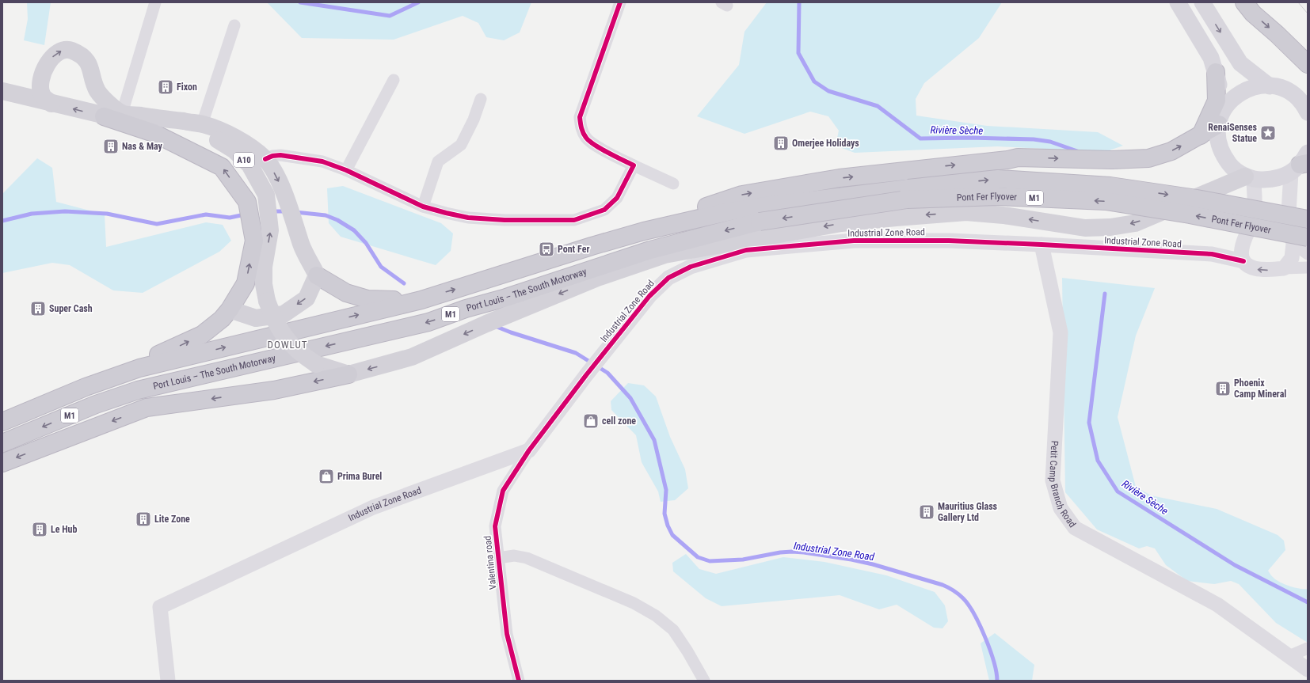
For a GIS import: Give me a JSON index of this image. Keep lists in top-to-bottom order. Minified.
{"streets":{"highway":["Pont Fer Flyover","M1","Port Louis – The South Motorway"],"main road":["A10"],"street":["Industrial Zone Road","Petit Camp Branch Road","Valentina road"]},"crossings":[["Pont Fer Flyover","M1"],["Pont Fer Flyover","Port Louis – The South Motorway"],["M1","Port Louis – The South Motorway"],["Industrial Zone Road","Petit Camp Branch Road"],["Industrial Zone Road","Valentina road"]],"districts":["DOWLUT"],"water":["Rivière Sèche","Industrial Zone Road"],"places":{"building":["Fixon","Omerjee Holidays","Nas & May","Super Cash","Phoenix Camp Mineral","Mauritius Glass Gallery Ltd","Lite Zone","Le Hub"],"place":["RenaiSenses Statue"],"bus stop":["Pont Fer"],"shop":["cell zone","Prima Burel"]}}
